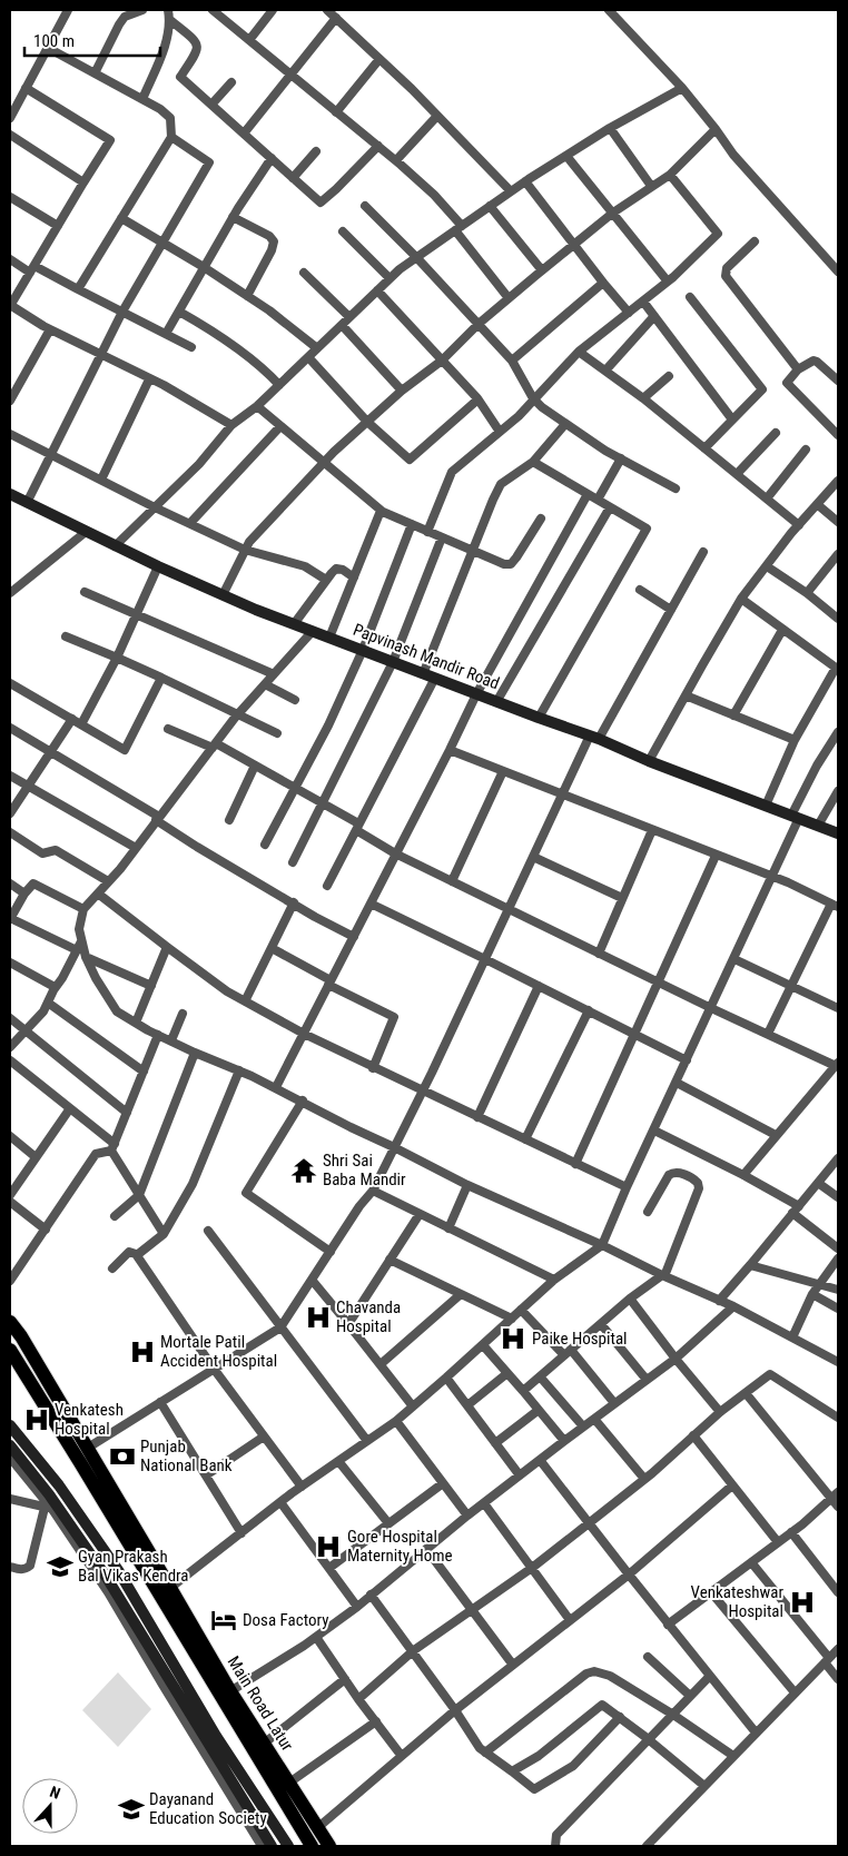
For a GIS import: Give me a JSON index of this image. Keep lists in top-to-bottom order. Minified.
{"streets":{"main road":["Main Road Latur"],"street":["Papvinash Mandir Road"]},"places":{"temple":["Shri Sai Baba Mandir"],"hospital":["Chavanda Hospital","Paike Hospital","Mortale Patil Accident Hospital","Venkatesh Hospital","Gore Hospital Maternity Home","Venkateshwar Hospital"],"bank":["Punjab National Bank"],"school or university":["Gyan Prakash Bal Vikas Kendra","Dayanand Education Society"],"hotel":["Dosa Factory"]},"scale_bar":"100 m","north":"top"}
